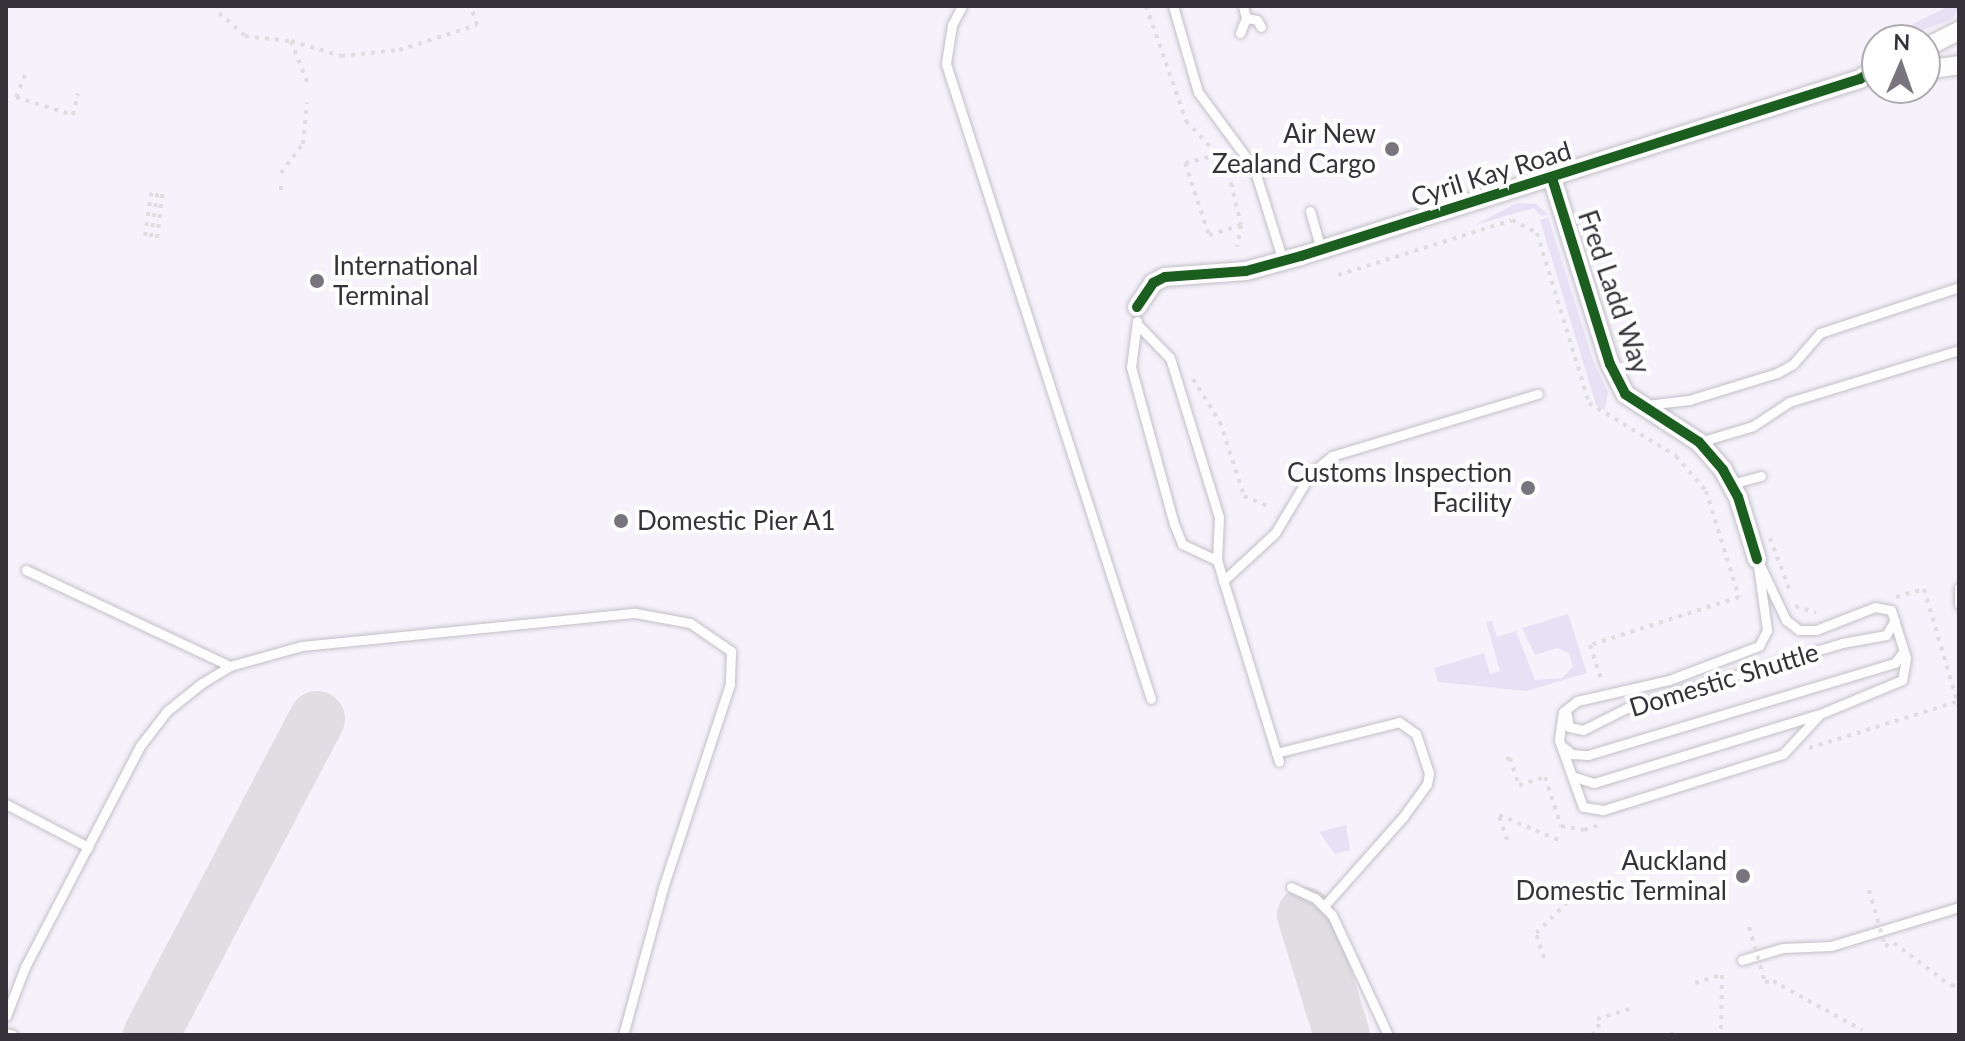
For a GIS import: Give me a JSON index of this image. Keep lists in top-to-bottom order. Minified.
{"streets":{"street":["Cyril Kay Road","Fred Ladd Way"],"lane":["Domestic Shuttle"]},"crossings":[["Cyril Kay Road","Fred Ladd Way"],["Fred Ladd Way","Domestic Shuttle"]],"places":["Air New Zealand Cargo","International Terminal","Customs Inspection Facility","Domestic Pier A1","Auckland Domestic Terminal"],"north":"top"}
